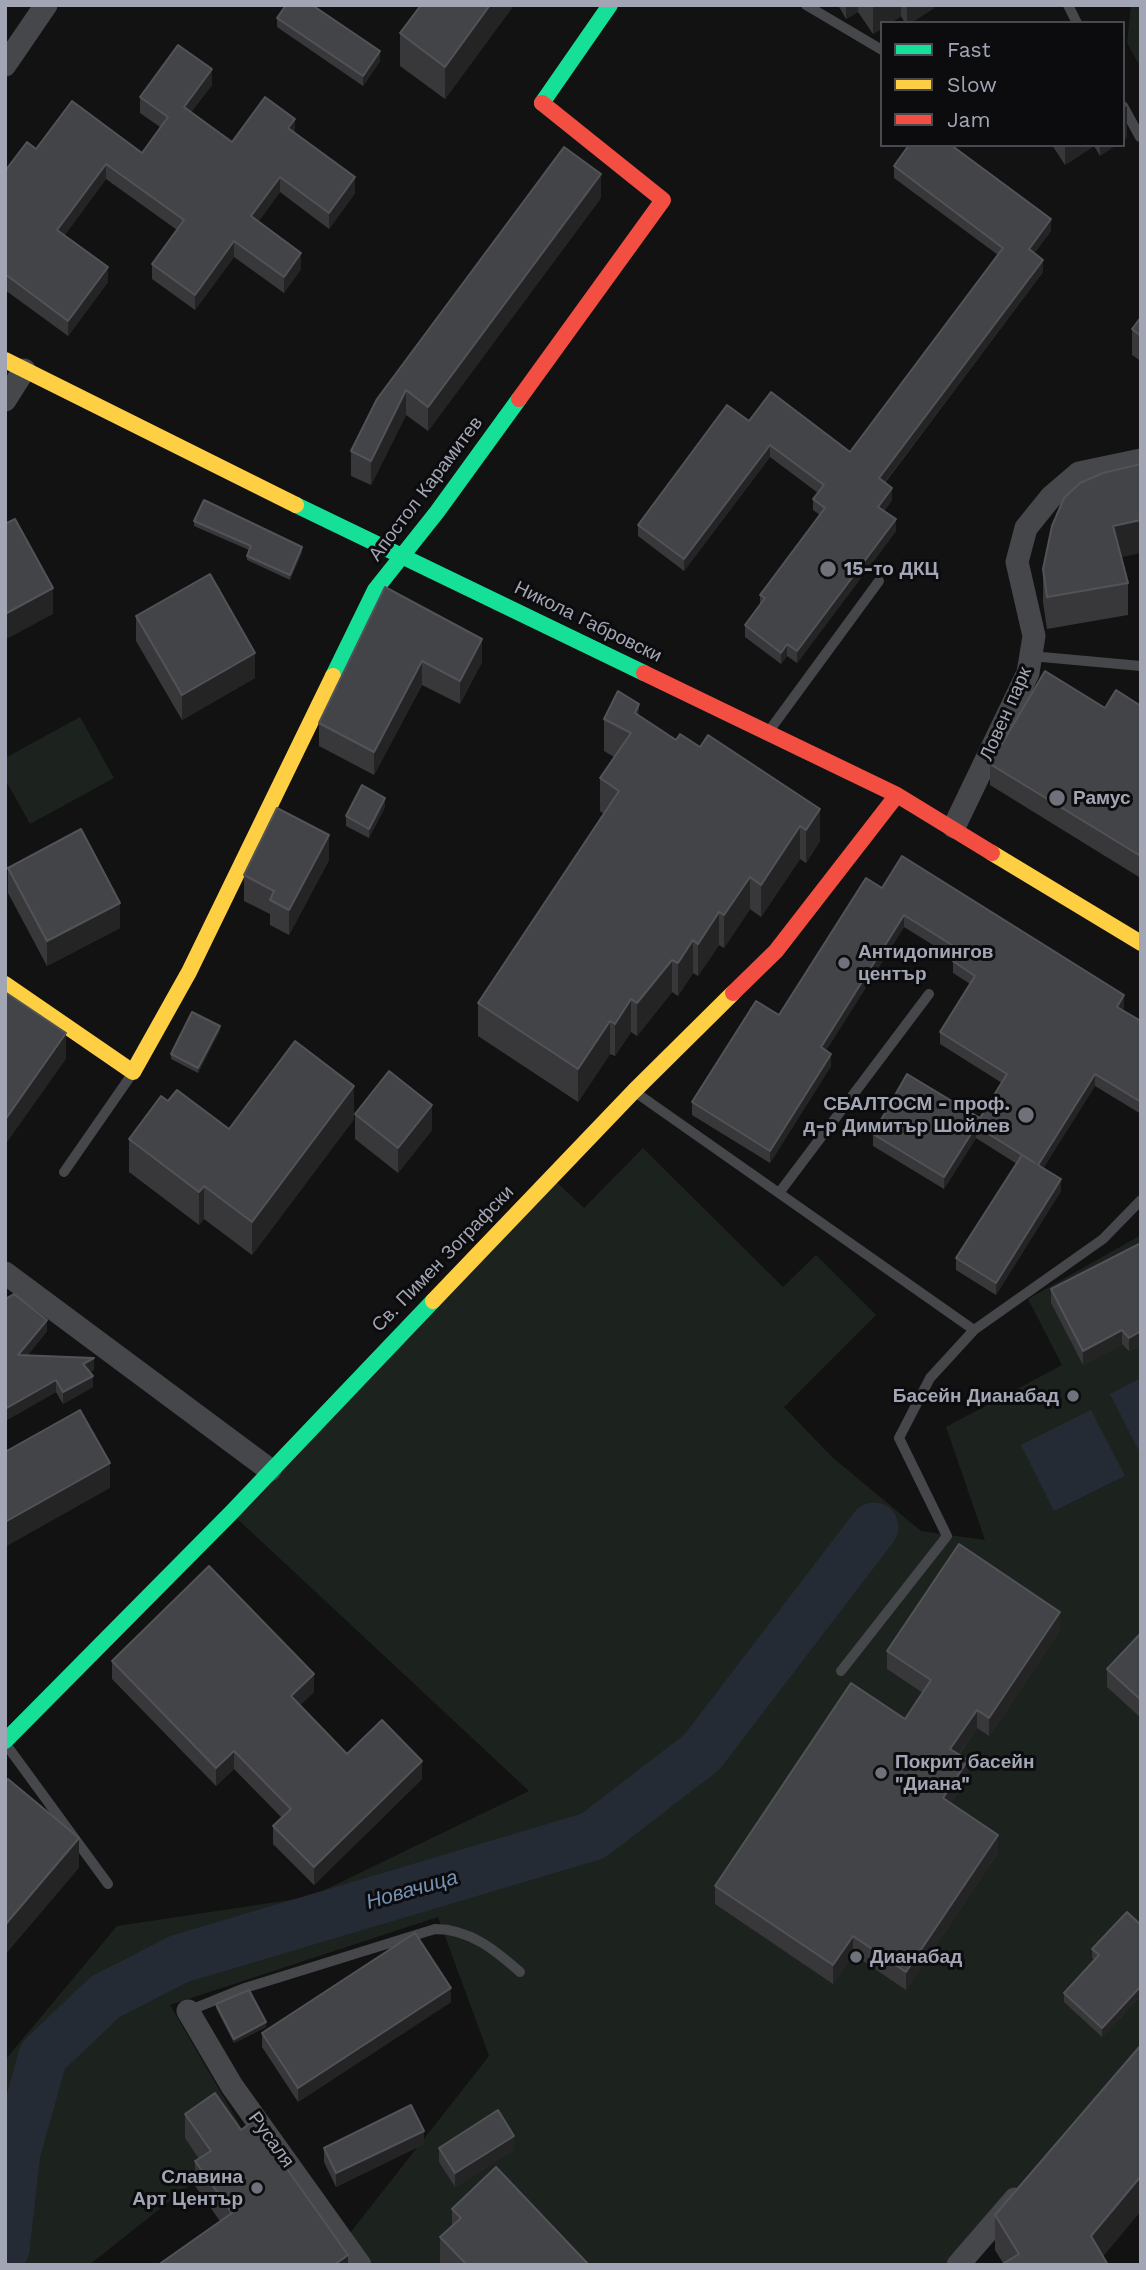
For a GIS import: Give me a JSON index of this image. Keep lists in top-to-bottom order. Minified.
{"streets":{"street":["Апостол Карамитев","Никола Габровски","Ловен парк","Св. Пимен Зографски","Русаля"]},"crossings":[["Апостол Карамитев","Никола Габровски"],["Никола Габровски","Ловен парк"],["Никола Габровски","Св. Пимен Зографски"]],"water":["Новачица"],"places":["15-то ДКЦ","Рамус","Антидопингов център","СБАЛТОСМ - проф. д-р Димитър Шойлев","Басейн Дианабад","Покрит басейн \"Диана\"","Дианабад","Славина Арт Център"],"legend":["Fast","Slow","Jam"]}
